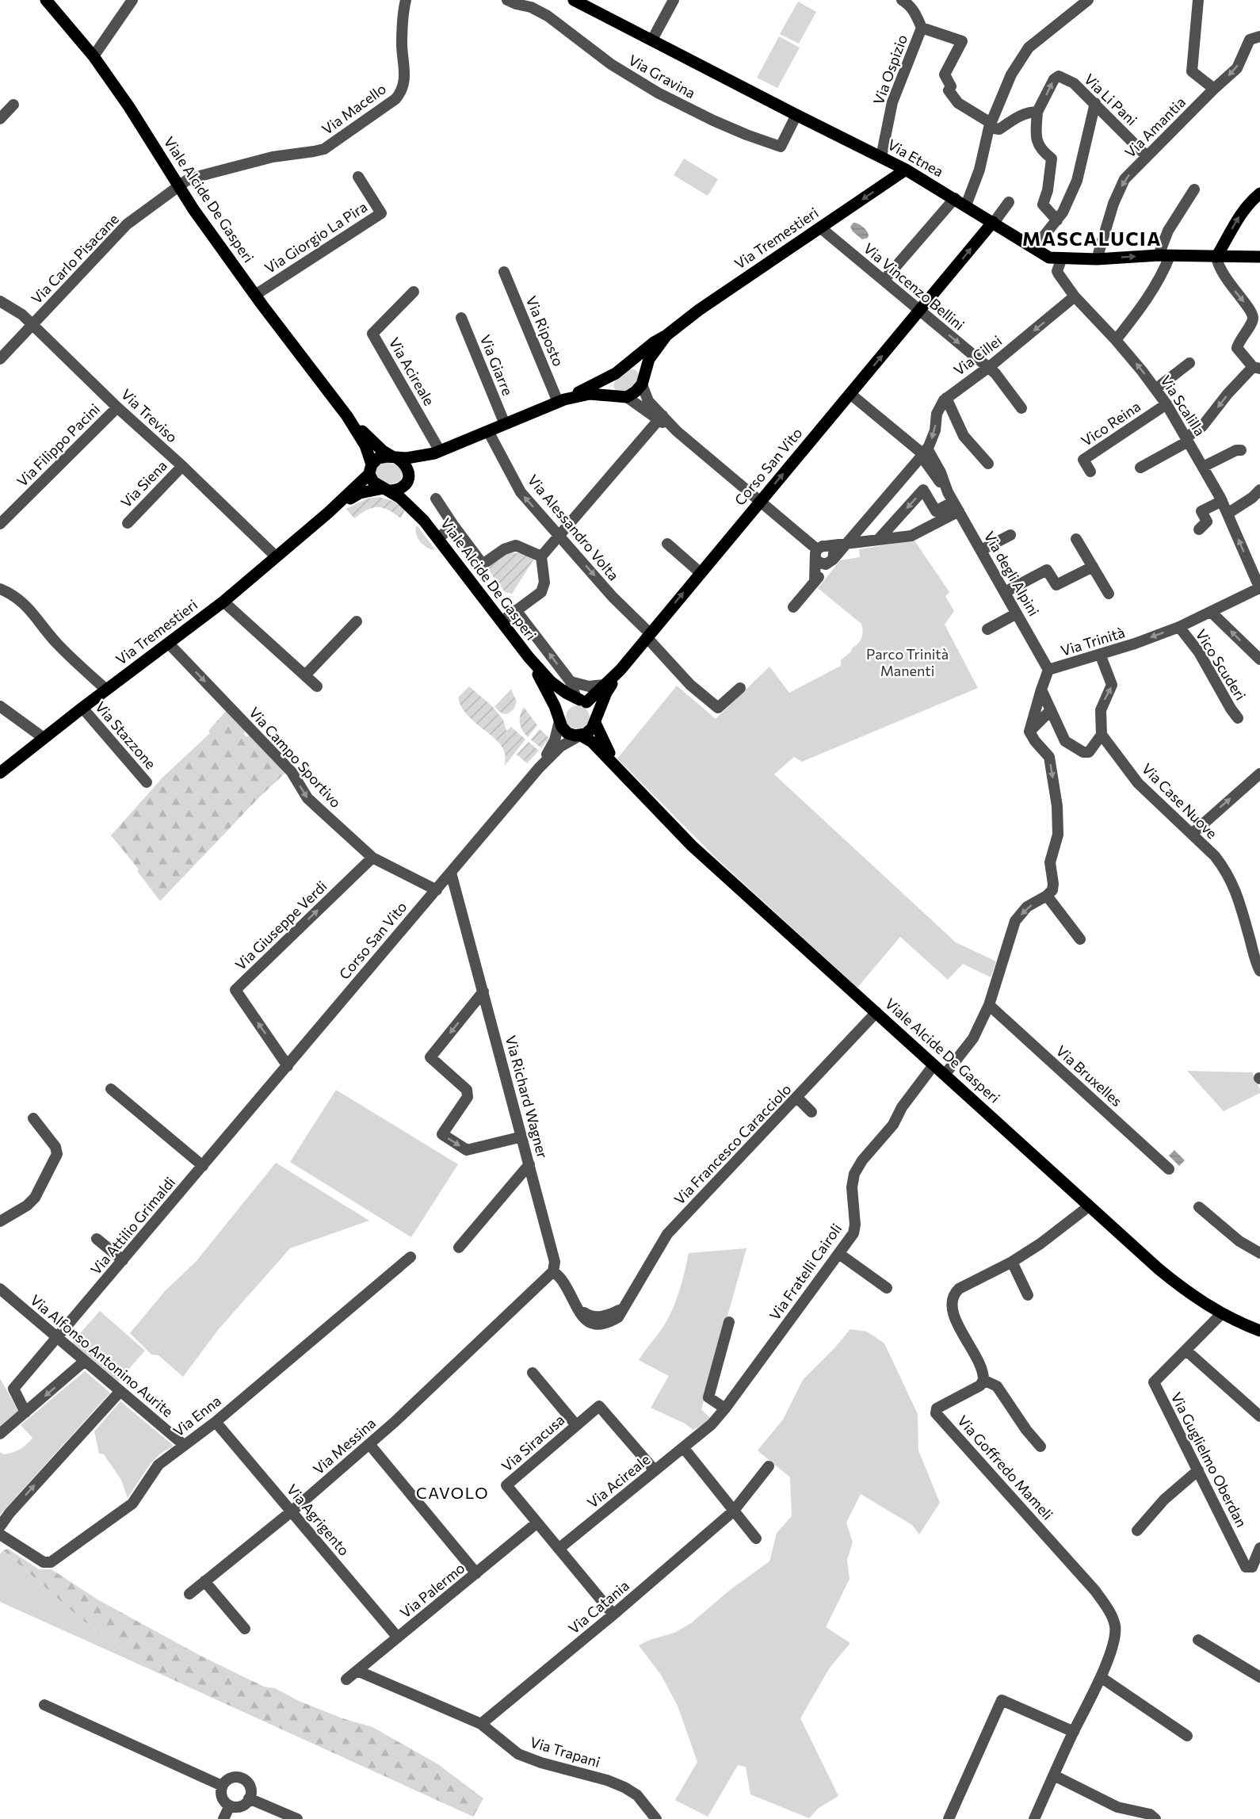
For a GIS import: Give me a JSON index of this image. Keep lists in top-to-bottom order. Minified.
{"streets":{"main road":["Via Etnea","Viale Alcide De Gasperi","Via Tremestieri","Corso San Vito"],"street":["Via Ospizio","Via Gravina","Via Li Pani","Via Macello","Via Amantia","Via Giorgio La Pira","Via Carlo Pisacane","Via Vincenzo Bellini","Via Riposto","Via Cillei","Via Giarre","Via Acireale","Via Scalilla","Via Treviso","Vico Reina","Via Filippo Pacini","Via Siena","Via Alessandro Volta","Via degli Alpini","Via Trinità","Vico Scuderi","Via Stazzone","Via Campo Sportivo","Via Case Nuove","Via Giuseppe Verdi","Via Bruxelles","Via Richard Wagner","Via Francesco Caracciolo","Via Attilio Grimaldi","Via Fratelli Cairoli","Via Alfonso Antonino Aurite","Via Enna","Via Siracusa","Via Messina","Via Guglielmo Oberdan","Via Goffredo Mameli","Via Agrigento","Via Palermo","Via Catania","Via Trapani"]},"crossings":[["Via Ospizio","Via Etnea"],["Via Gravina","Via Etnea"],["Via Li Pani","Via Amantia"],["Via Macello","Viale Alcide De Gasperi"],["Via Macello","Via Carlo Pisacane"],["Via Amantia","Via Etnea"],["Via Etnea","Via Tremestieri"],["Via Etnea","Via Scalilla"],["Via Etnea","Corso San Vito"],["Viale Alcide De Gasperi","Via Giorgio La Pira"],["Viale Alcide De Gasperi","Via Carlo Pisacane"],["Viale Alcide De Gasperi","Via Francesco Caracciolo"],["Viale Alcide De Gasperi","Via Fratelli Cairoli"],["Viale Alcide De Gasperi","Via Guglielmo Oberdan"],["Via Tremestieri","Via Vincenzo Bellini"],["Via Tremestieri","Via Treviso"],["Via Tremestieri","Via Stazzone"],["Via Tremestieri","Via Campo Sportivo"],["Via Carlo Pisacane","Via Treviso"],["Via Vincenzo Bellini","Via Cillei"],["Via Vincenzo Bellini","Corso San Vito"],["Via Cillei","Via Scalilla"],["Via Acireale","Via Fratelli Cairoli"],["Via Acireale","Via Siracusa"],["Via Scalilla","Vico Reina"],["Via Scalilla","Via Trinità"],["Via Treviso","Via Filippo Pacini"],["Via Treviso","Via Siena"],["Corso San Vito","Via Alessandro Volta"],["Corso San Vito","Via degli Alpini"],["Corso San Vito","Via Campo Sportivo"],["Corso San Vito","Via Giuseppe Verdi"],["Corso San Vito","Via Richard Wagner"],["Corso San Vito","Via Attilio Grimaldi"],["Via degli Alpini","Via Trinità"],["Via Trinità","Vico Scuderi"],["Via Campo Sportivo","Via Giuseppe Verdi"],["Via Richard Wagner","Via Francesco Caracciolo"],["Via Richard Wagner","Via Messina"],["Via Francesco Caracciolo","Via Messina"],["Via Attilio Grimaldi","Via Alfonso Antonino Aurite"],["Via Alfonso Antonino Aurite","Via Enna"],["Via Enna","Via Agrigento"],["Via Siracusa","Via Palermo"],["Via Siracusa","Via Catania"],["Via Messina","Via Agrigento"],["Via Agrigento","Via Palermo"],["Via Palermo","Via Trapani"],["Via Catania","Via Trapani"]],"one_way":["Via Cillei","Via Scalilla","Corso San Vito"],"districts":["MASCALUCIA","CAVOLO"],"parks":["Parco Trinità Manenti"]}
